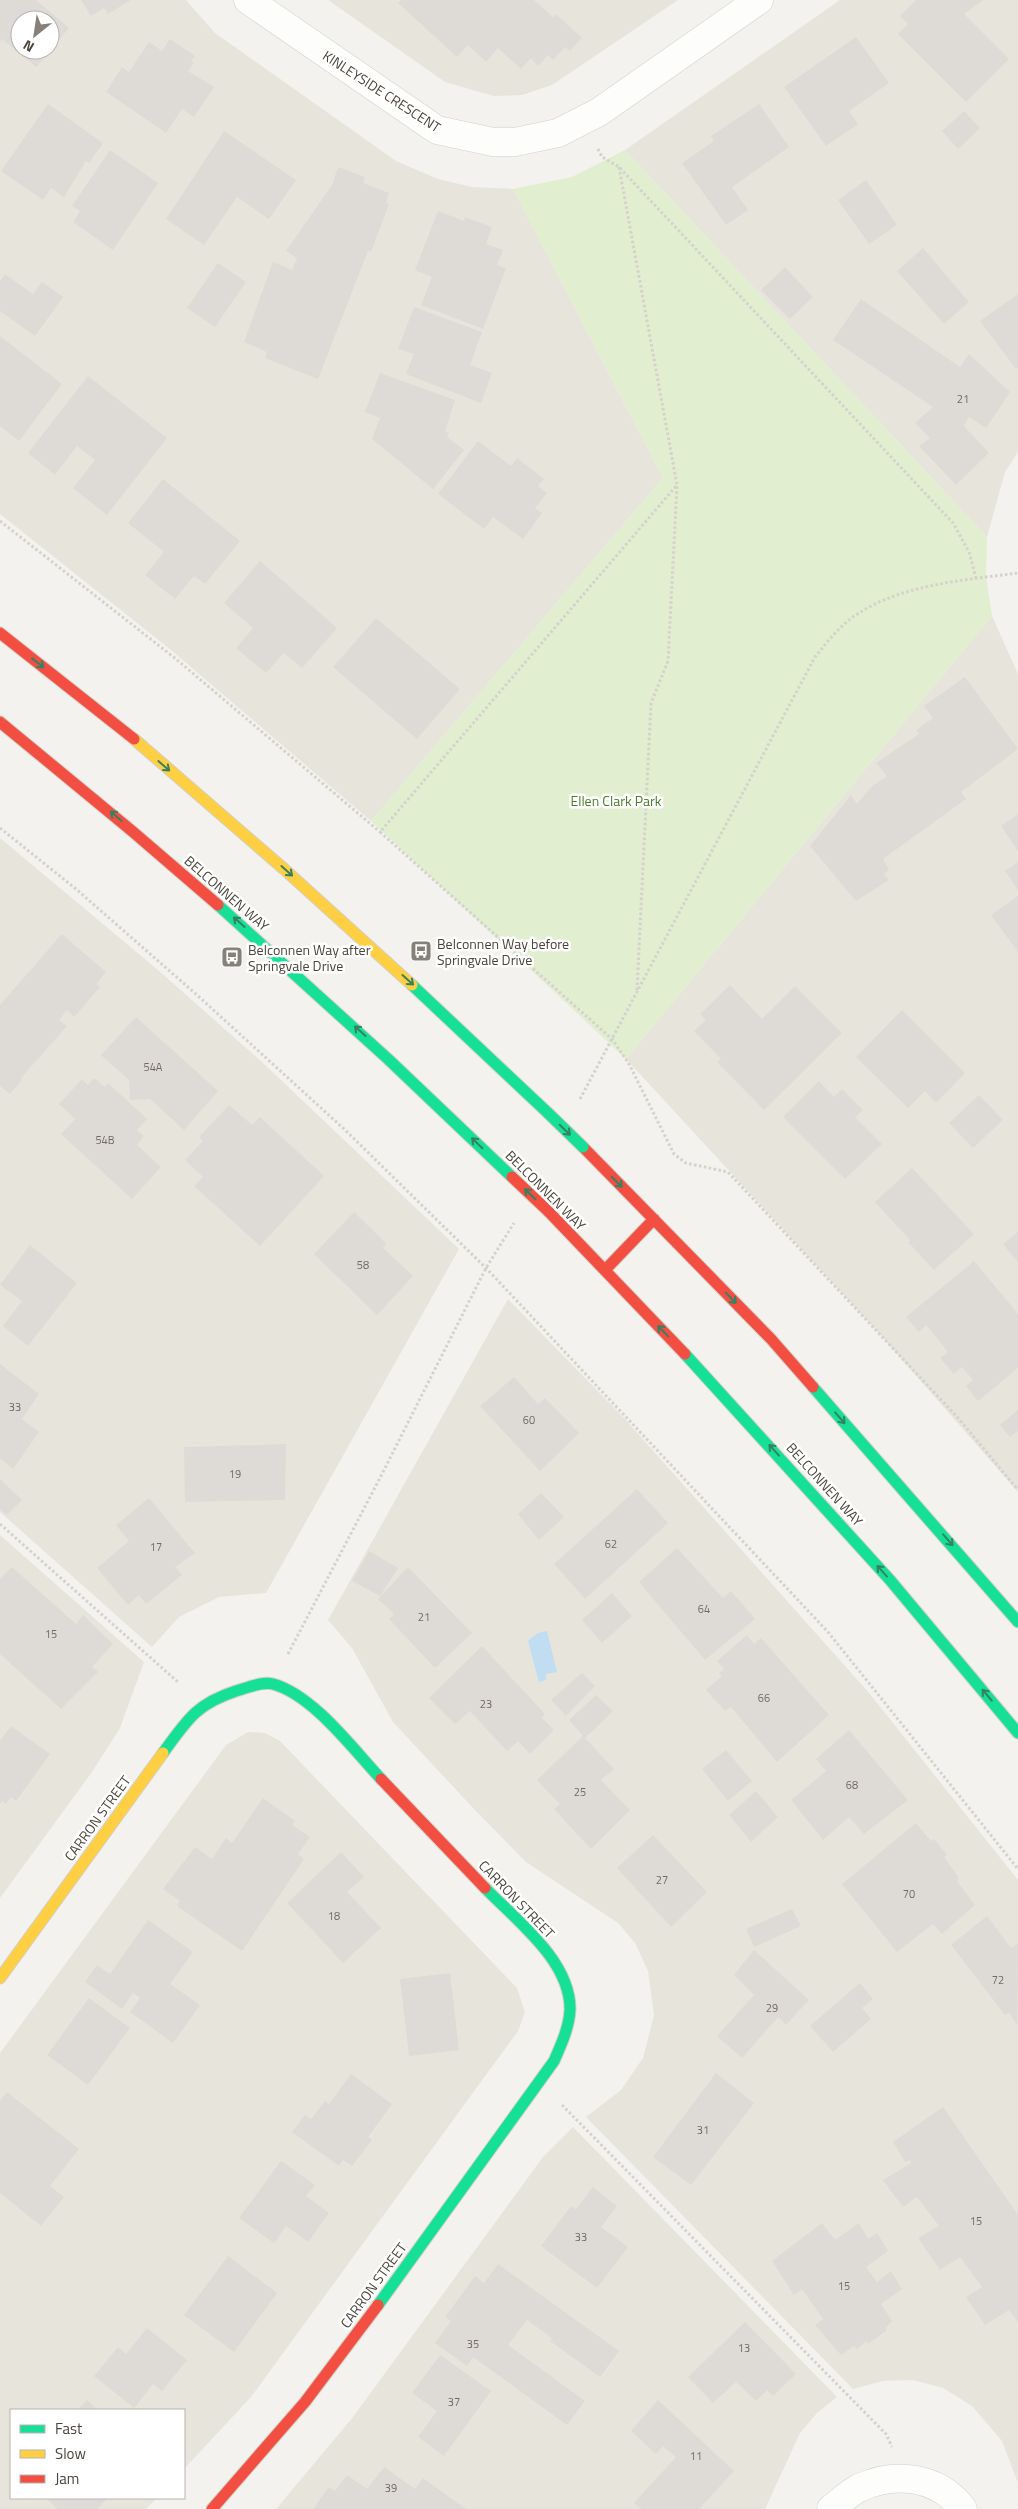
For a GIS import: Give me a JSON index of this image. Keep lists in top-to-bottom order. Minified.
{"streets":{"main road":["BELCONNEN WAY","CARRON STREET"],"street":["KINLEYSIDE CRESCENT"]},"parks":["Ellen Clark Park"],"places":{"bus stop":["Belconnen Way before Springvale Drive","Belconnen Way after Springvale Drive"]},"house_numbers":["21","54A","54B","58","33","60","19","62","17","64","21","15","66","23","68","25","27","70","18","72","29","31","15","33","15","35","13","37","11","39"],"legend":["Fast","Slow","Jam"],"north":"bottom left"}
